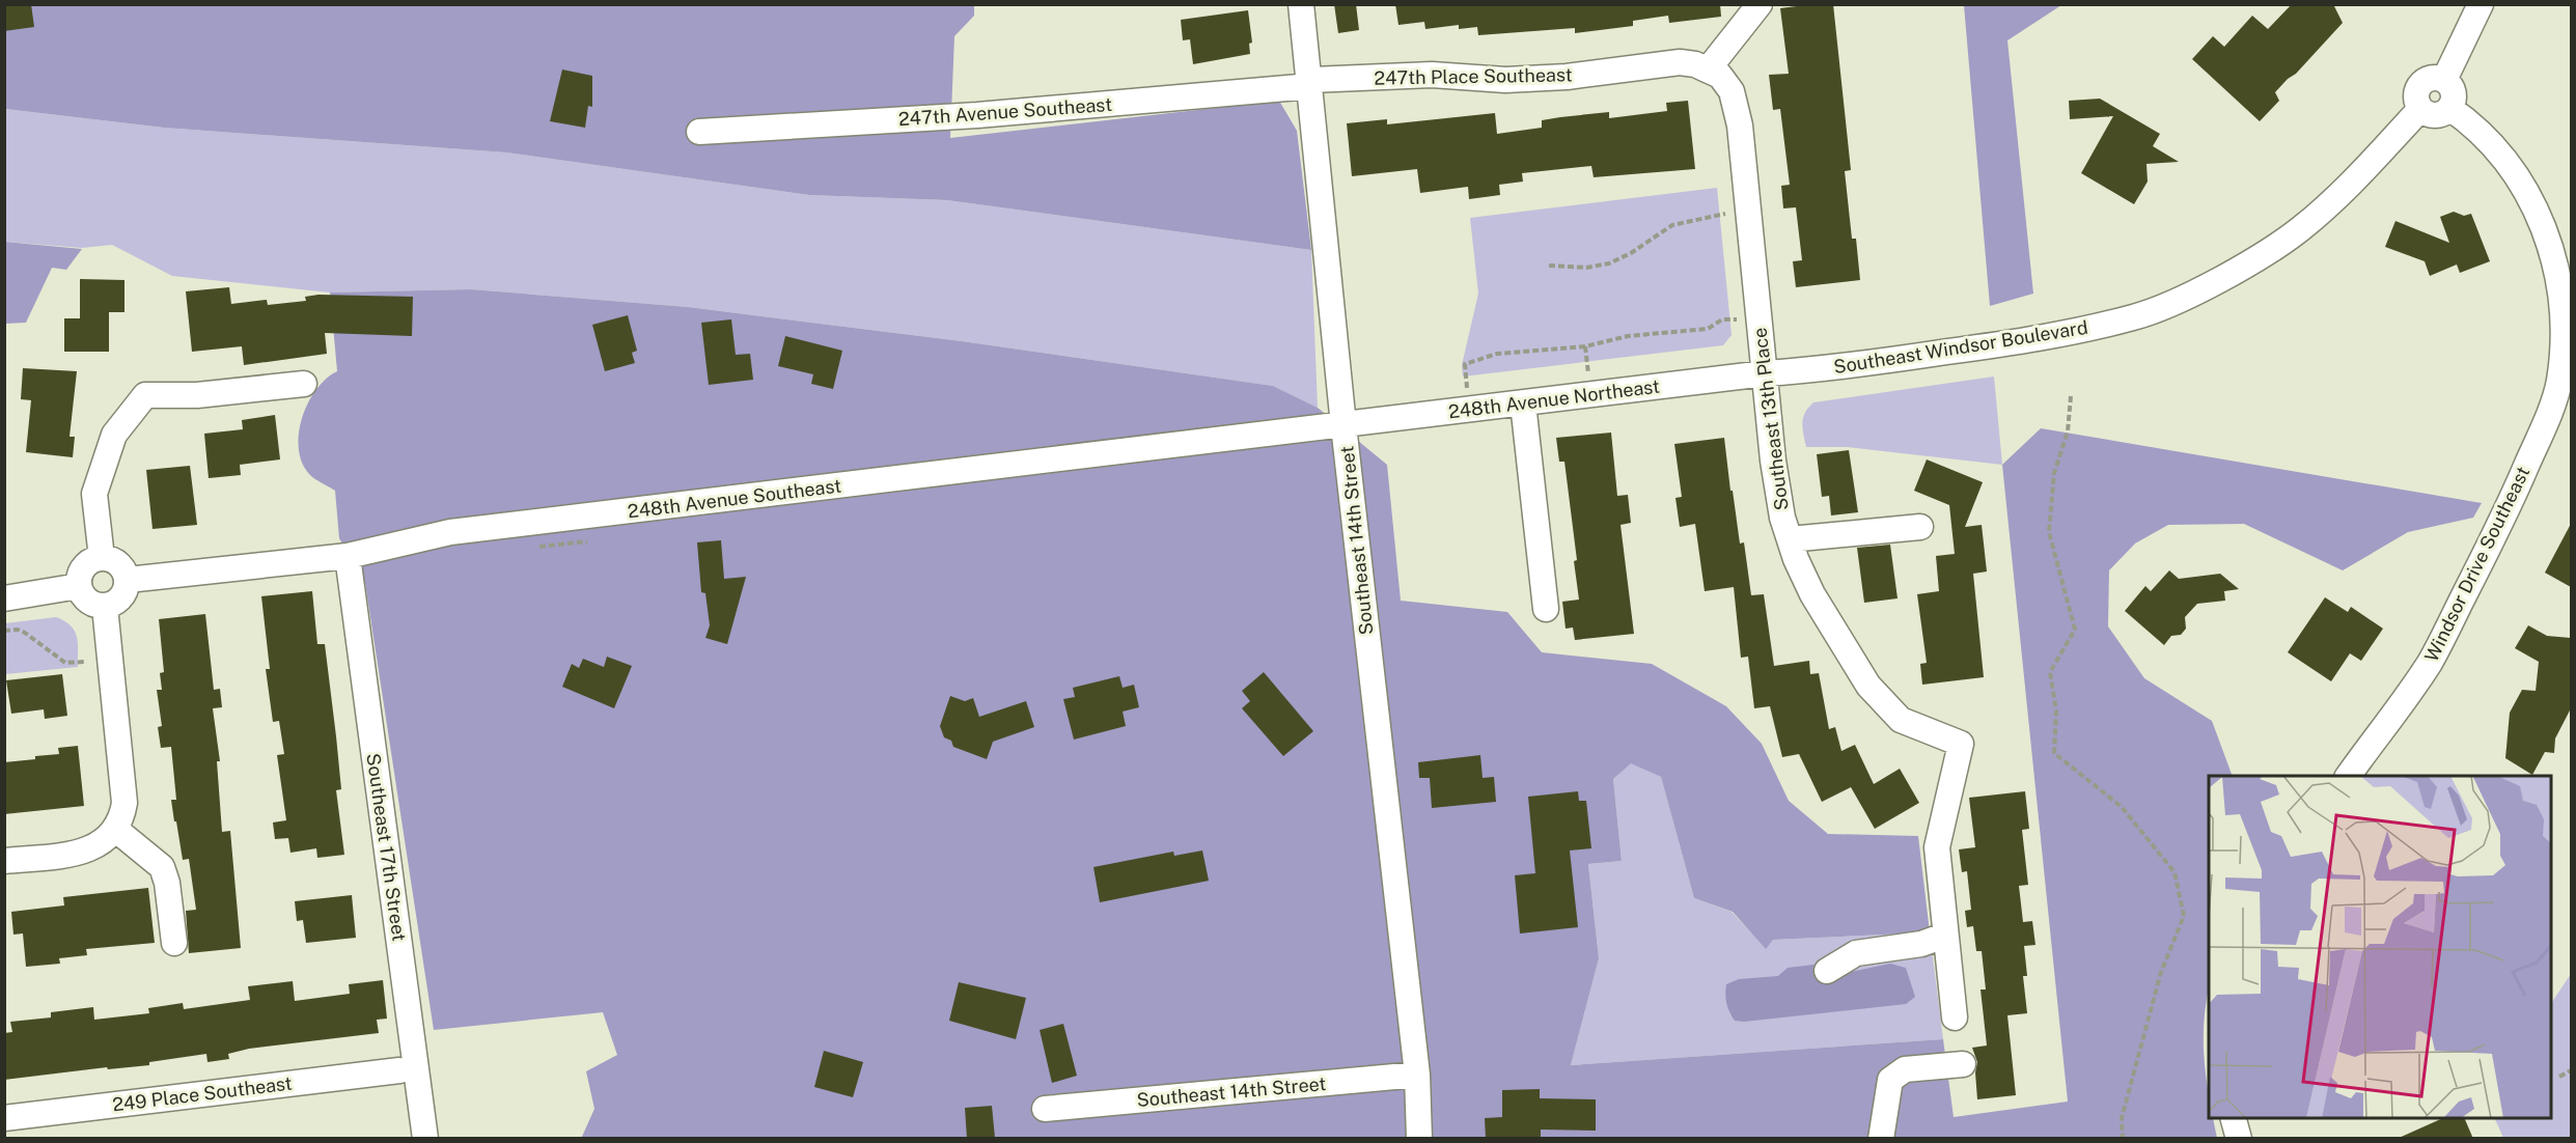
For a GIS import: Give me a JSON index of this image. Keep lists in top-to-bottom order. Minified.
{"streets":{"street":["247th Place Southeast","247th Avenue Southeast","Southeast Windsor Boulevard","248th Avenue Northeast","Southeast 13th Place","248th Avenue Southeast","Southeast 14th Street","Windsor Drive Southeast","Southeast 17th Street","249 Place Southeast"]},"crossings":[["247th Place Southeast","247th Avenue Southeast"],["247th Place Southeast","Southeast 13th Place"],["247th Place Southeast","Southeast 14th Street"],["247th Avenue Southeast","Southeast 14th Street"],["Southeast Windsor Boulevard","248th Avenue Northeast"],["Southeast Windsor Boulevard","Southeast 13th Place"],["Southeast Windsor Boulevard","Windsor Drive Southeast"],["248th Avenue Northeast","Southeast 13th Place"],["248th Avenue Northeast","248th Avenue Southeast"],["248th Avenue Northeast","Southeast 14th Street"],["248th Avenue Southeast","Southeast 14th Street"],["248th Avenue Southeast","Southeast 17th Street"]]}
